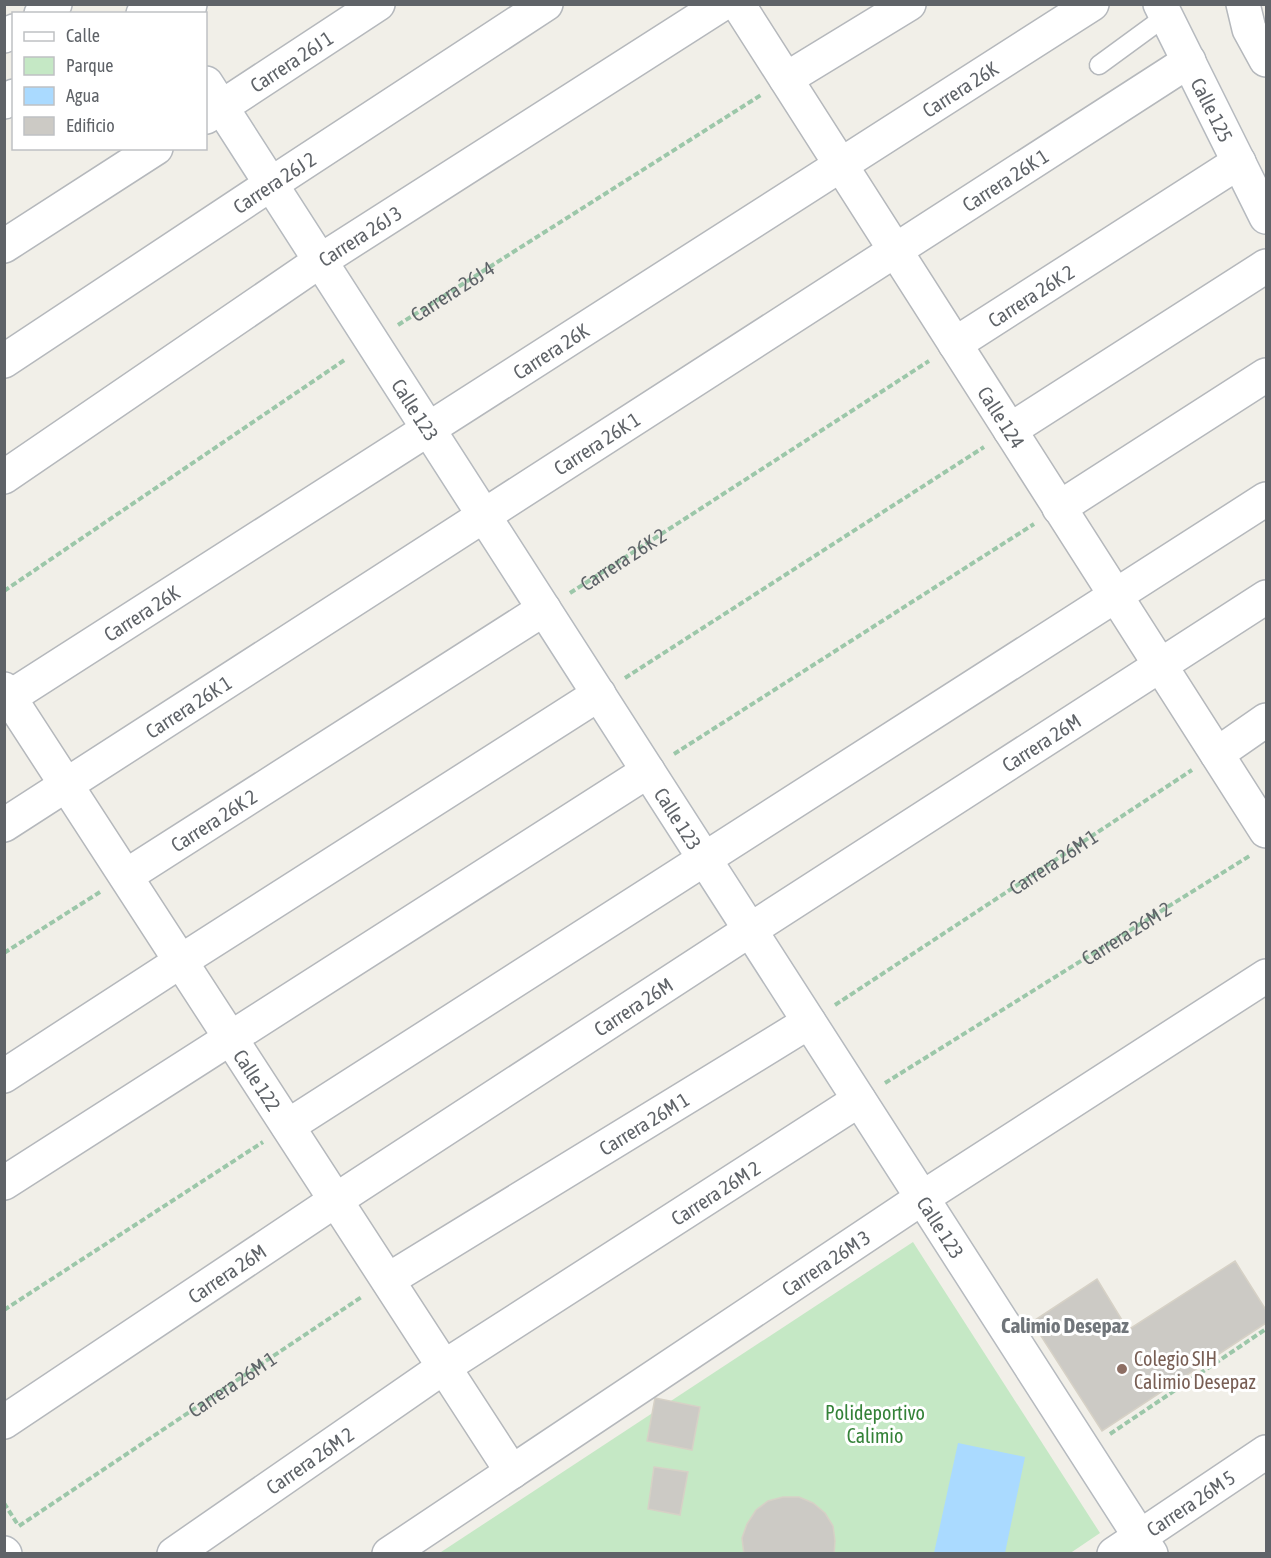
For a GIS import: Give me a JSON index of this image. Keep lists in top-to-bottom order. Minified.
{"streets":{"street":["Carrera 26J 1","Carrera 26K","Calle 125","Carrera 26K 1","Carrera 26J 2","Carrera 26J 3","Carrera 26K 2","Calle 123","Calle 124","Carrera 26M","Carrera 26M 1","Carrera 26M 2","Calle 122","Carrera 26M 3","Carrera 26M 5"],"path":["Carrera 26J 4"]},"crossings":[["Carrera 26J 1","Calle 123"],["Carrera 26K","Calle 123"],["Carrera 26K","Calle 124"],["Carrera 26K","Calle 122"],["Calle 125","Carrera 26K 1"],["Calle 125","Carrera 26K 2"],["Carrera 26K 1","Calle 123"],["Carrera 26K 1","Calle 124"],["Carrera 26K 1","Calle 122"],["Carrera 26J 2","Calle 123"],["Carrera 26J 3","Calle 123"],["Carrera 26J 4","Calle 123"],["Carrera 26J 4","Calle 124"],["Carrera 26K 2","Calle 123"],["Carrera 26K 2","Calle 124"],["Carrera 26K 2","Calle 122"],["Calle 123","Carrera 26M"],["Calle 123","Carrera 26M 1"],["Calle 123","Carrera 26M 2"],["Calle 123","Carrera 26M 3"],["Calle 123","Carrera 26M 5"],["Calle 124","Carrera 26M"],["Calle 124","Carrera 26M 1"],["Calle 124","Carrera 26M 2"],["Carrera 26M","Calle 122"],["Carrera 26M 1","Calle 122"],["Carrera 26M 2","Calle 122"],["Calle 122","Carrera 26M 3"]],"districts":["Calimio Desepaz"],"parks":["Polideportivo Calimio"],"places":["Colegio SIH Calimio Desepaz"],"legend":["Calle","Parque","Agua","Edificio"]}
